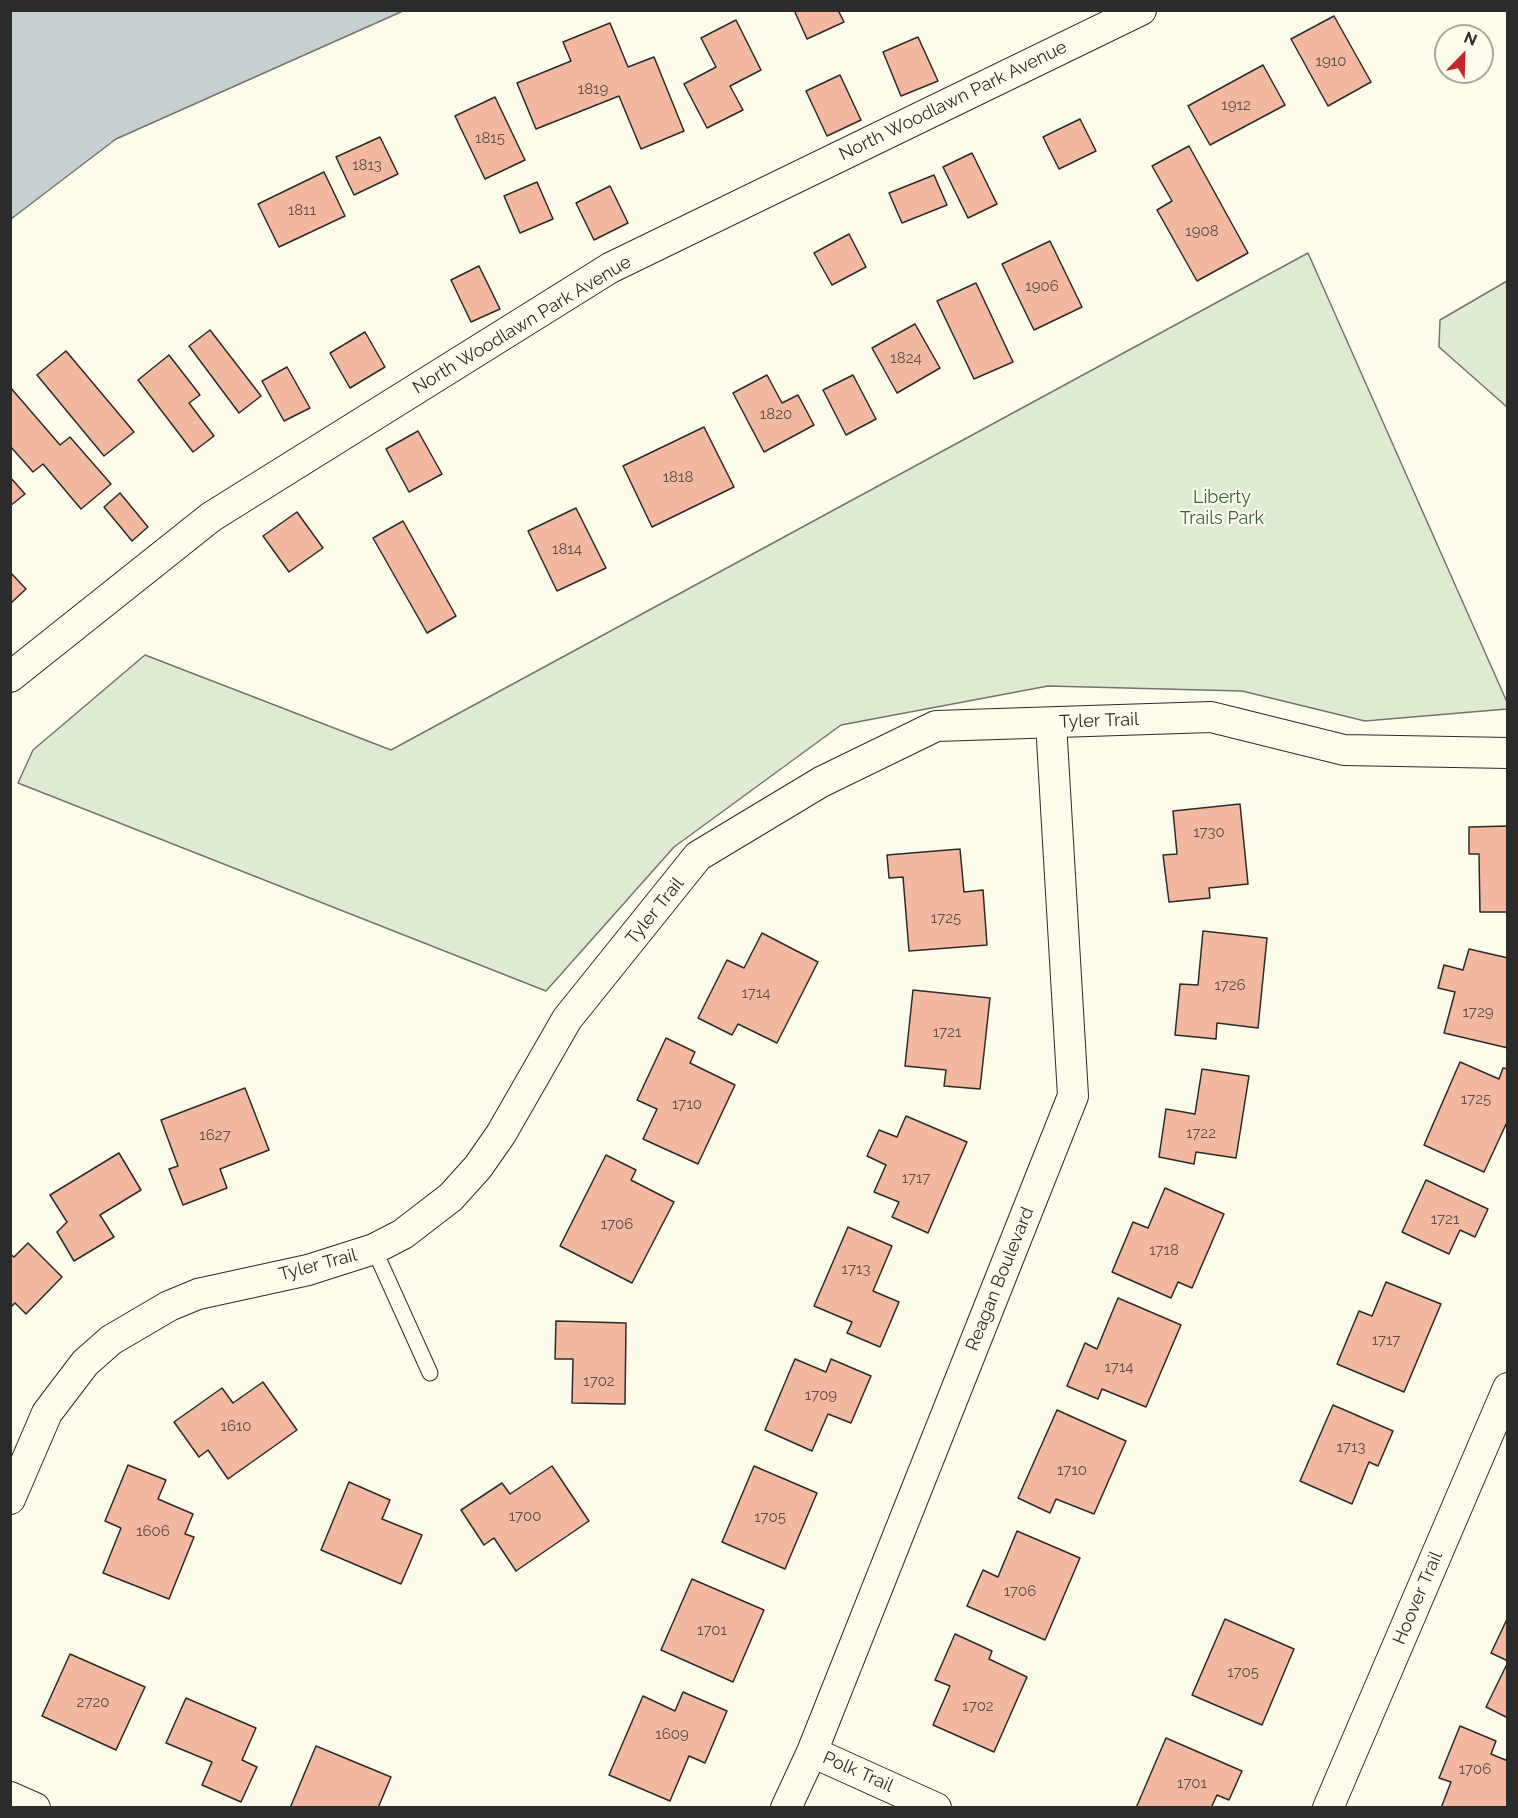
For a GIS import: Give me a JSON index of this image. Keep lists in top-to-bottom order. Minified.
{"streets":{"street":["North Woodlawn Park Avenue","Tyler Trail","Reagan Boulevard","Hoover Trail","Polk Trail"]},"crossings":[["Tyler Trail","Reagan Boulevard"],["Reagan Boulevard","Polk Trail"]],"parks":["Liberty Trails Park"],"house_numbers":["1910","1819","1912","1815","1813","1811","1908","1906","1824","1820","1818","1814","1730","1725","1726","1714","1729","1721","1725","1710","1722","1627","1717","1721","1706","1718","1713","1717","1714","1702","1709","1610","1713","1710","1700","1705","1606","1706","1701","1705","2720","1702","1609","1706","1701"],"north":"top right"}
